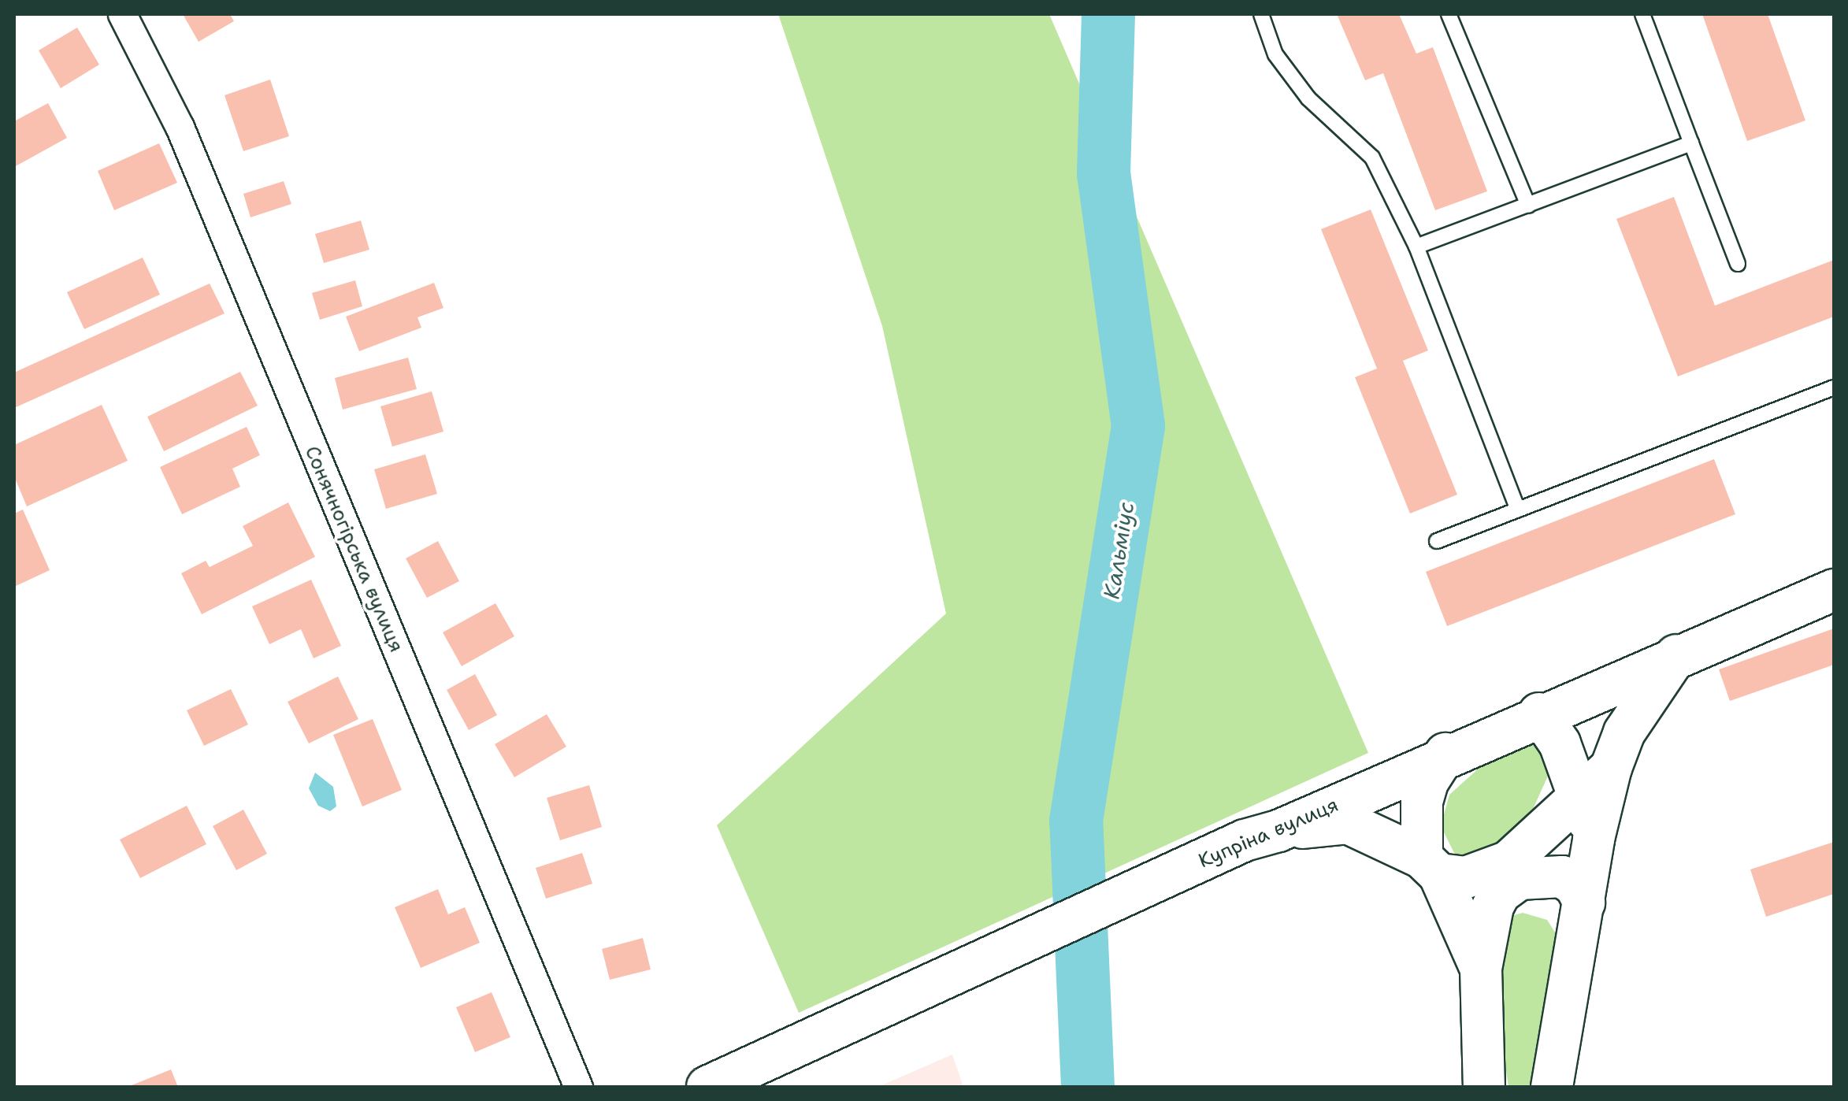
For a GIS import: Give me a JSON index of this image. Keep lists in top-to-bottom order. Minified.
{"streets":{"street":["Сонячногірська вулиця","Купріна вулиця"]},"water":["Кальміус"]}
